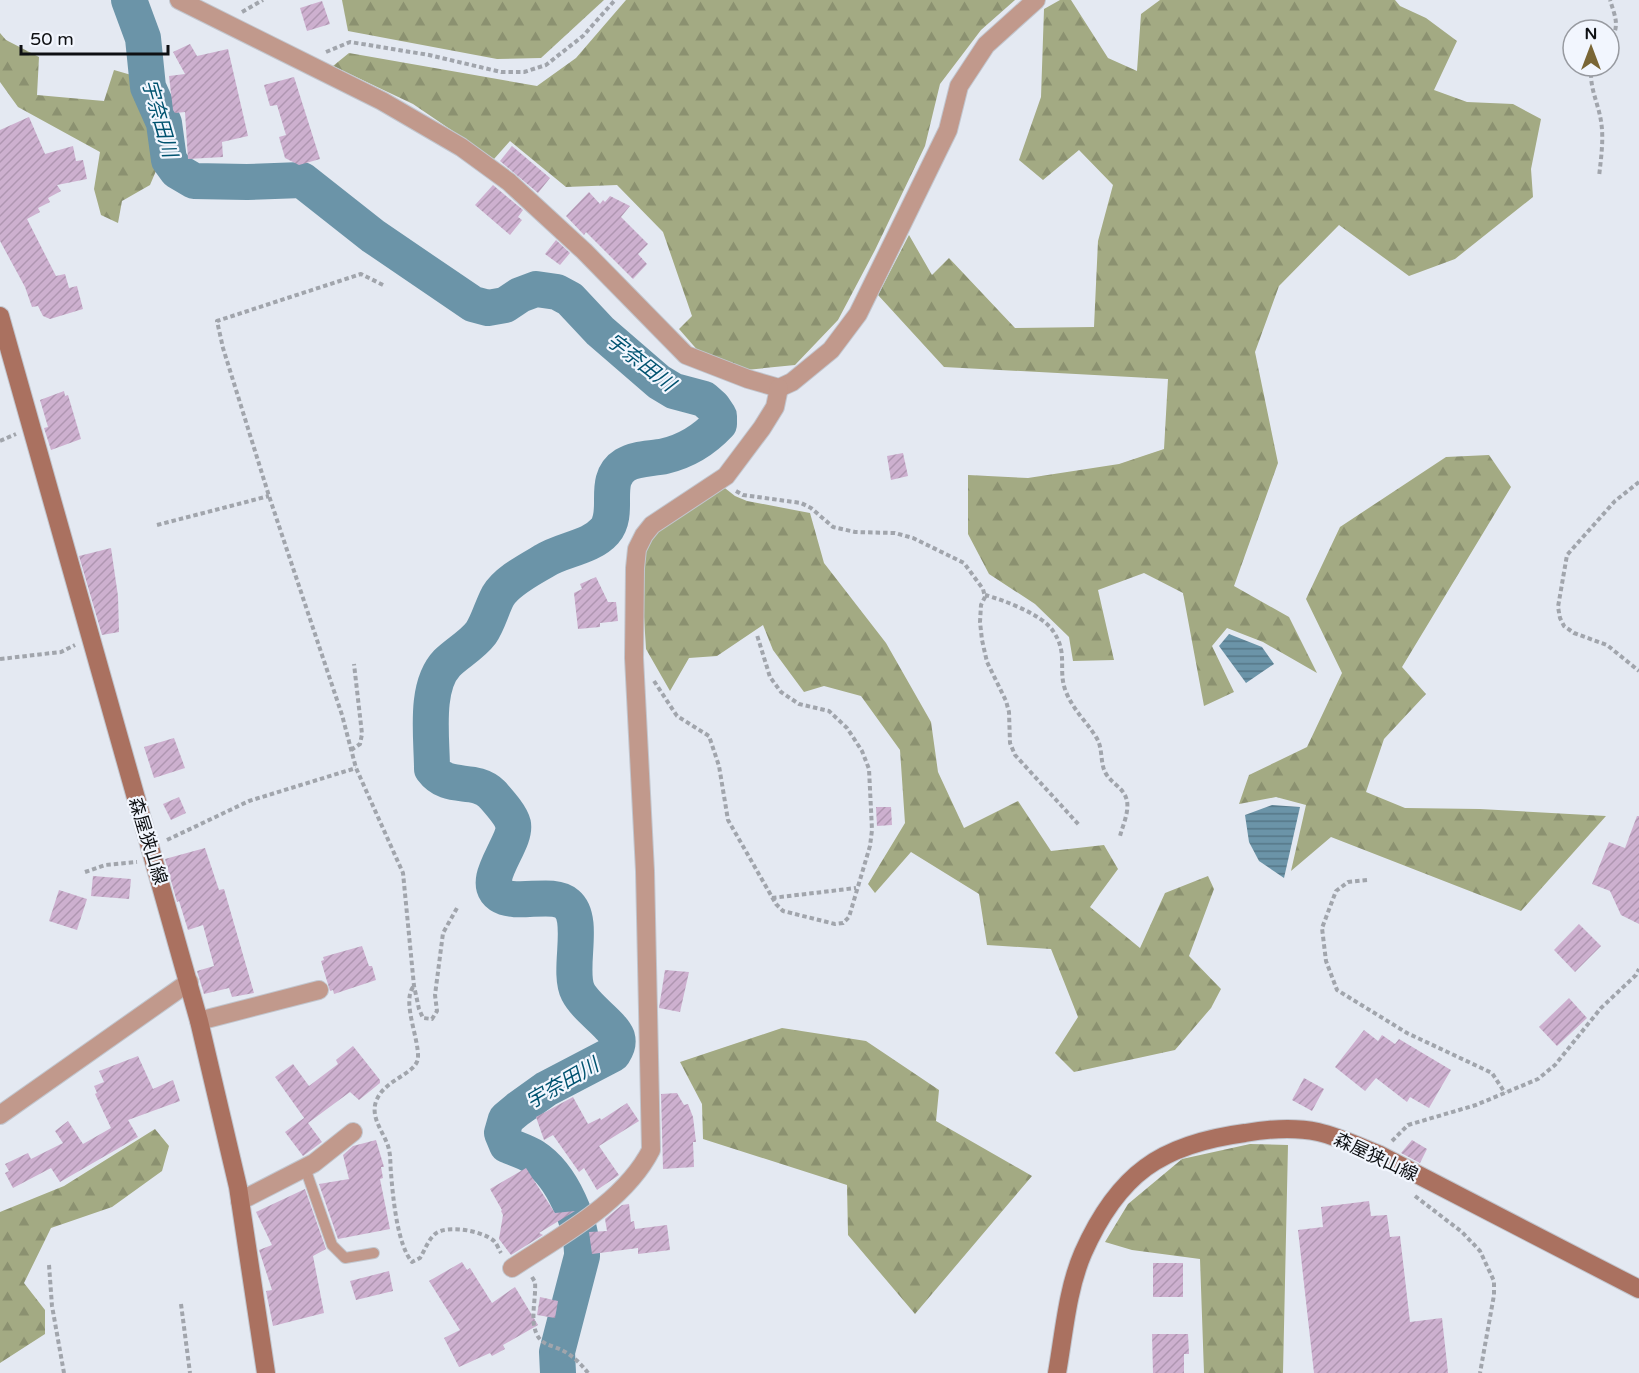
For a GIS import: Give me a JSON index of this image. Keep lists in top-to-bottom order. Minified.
{"streets":{"main road":["森屋狭山線"]},"water":["宇奈田川"],"scale_bar":"50 m","north":"top"}
